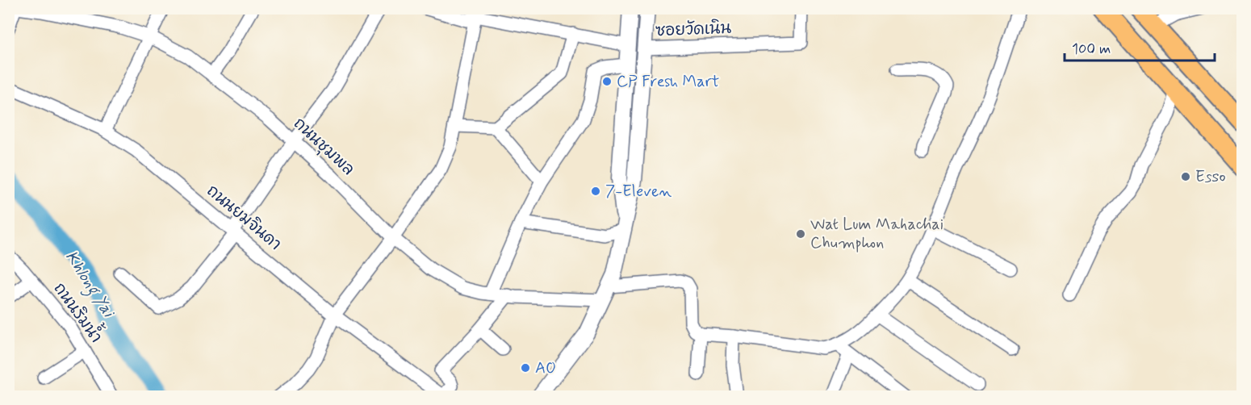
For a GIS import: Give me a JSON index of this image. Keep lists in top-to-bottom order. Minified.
{"streets":{"street":["ซอยวัดเนิน","ถนนชุมพล","ถนนยมจินดา","ถนนริมน้ำ"]},"water":["Khlong Yai"],"places":["CP Fresh Mart","Esso","7-Eleven","Wat Lum Mahachai Chumphon","AO"],"scale_bar":"100 m"}
